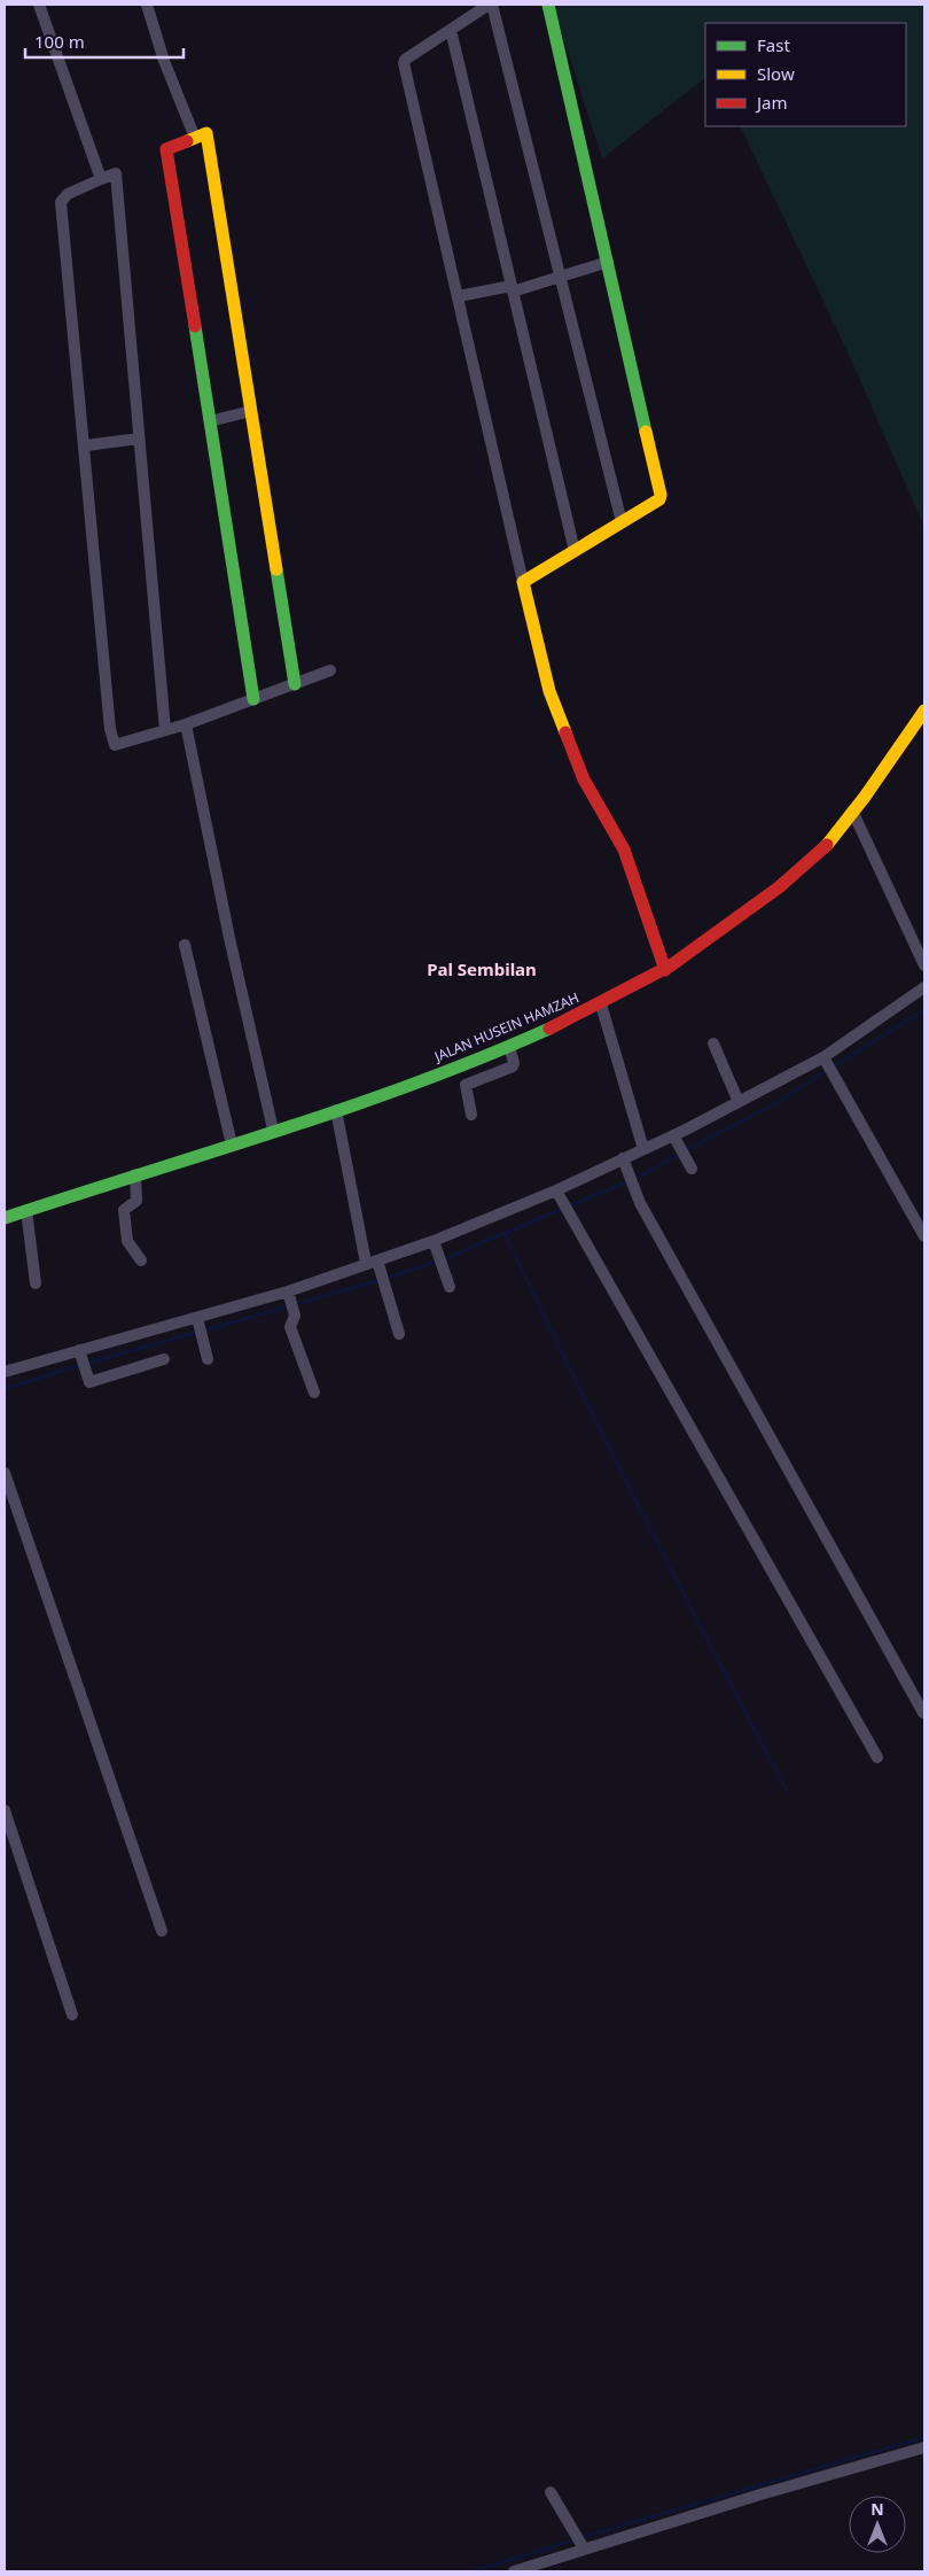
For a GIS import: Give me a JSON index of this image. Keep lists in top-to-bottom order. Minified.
{"streets":{"street":["JALAN HUSEIN HAMZAH"]},"districts":["Pal Sembilan"],"legend":["Fast","Slow","Jam"],"scale_bar":"100 m","north":"top"}
